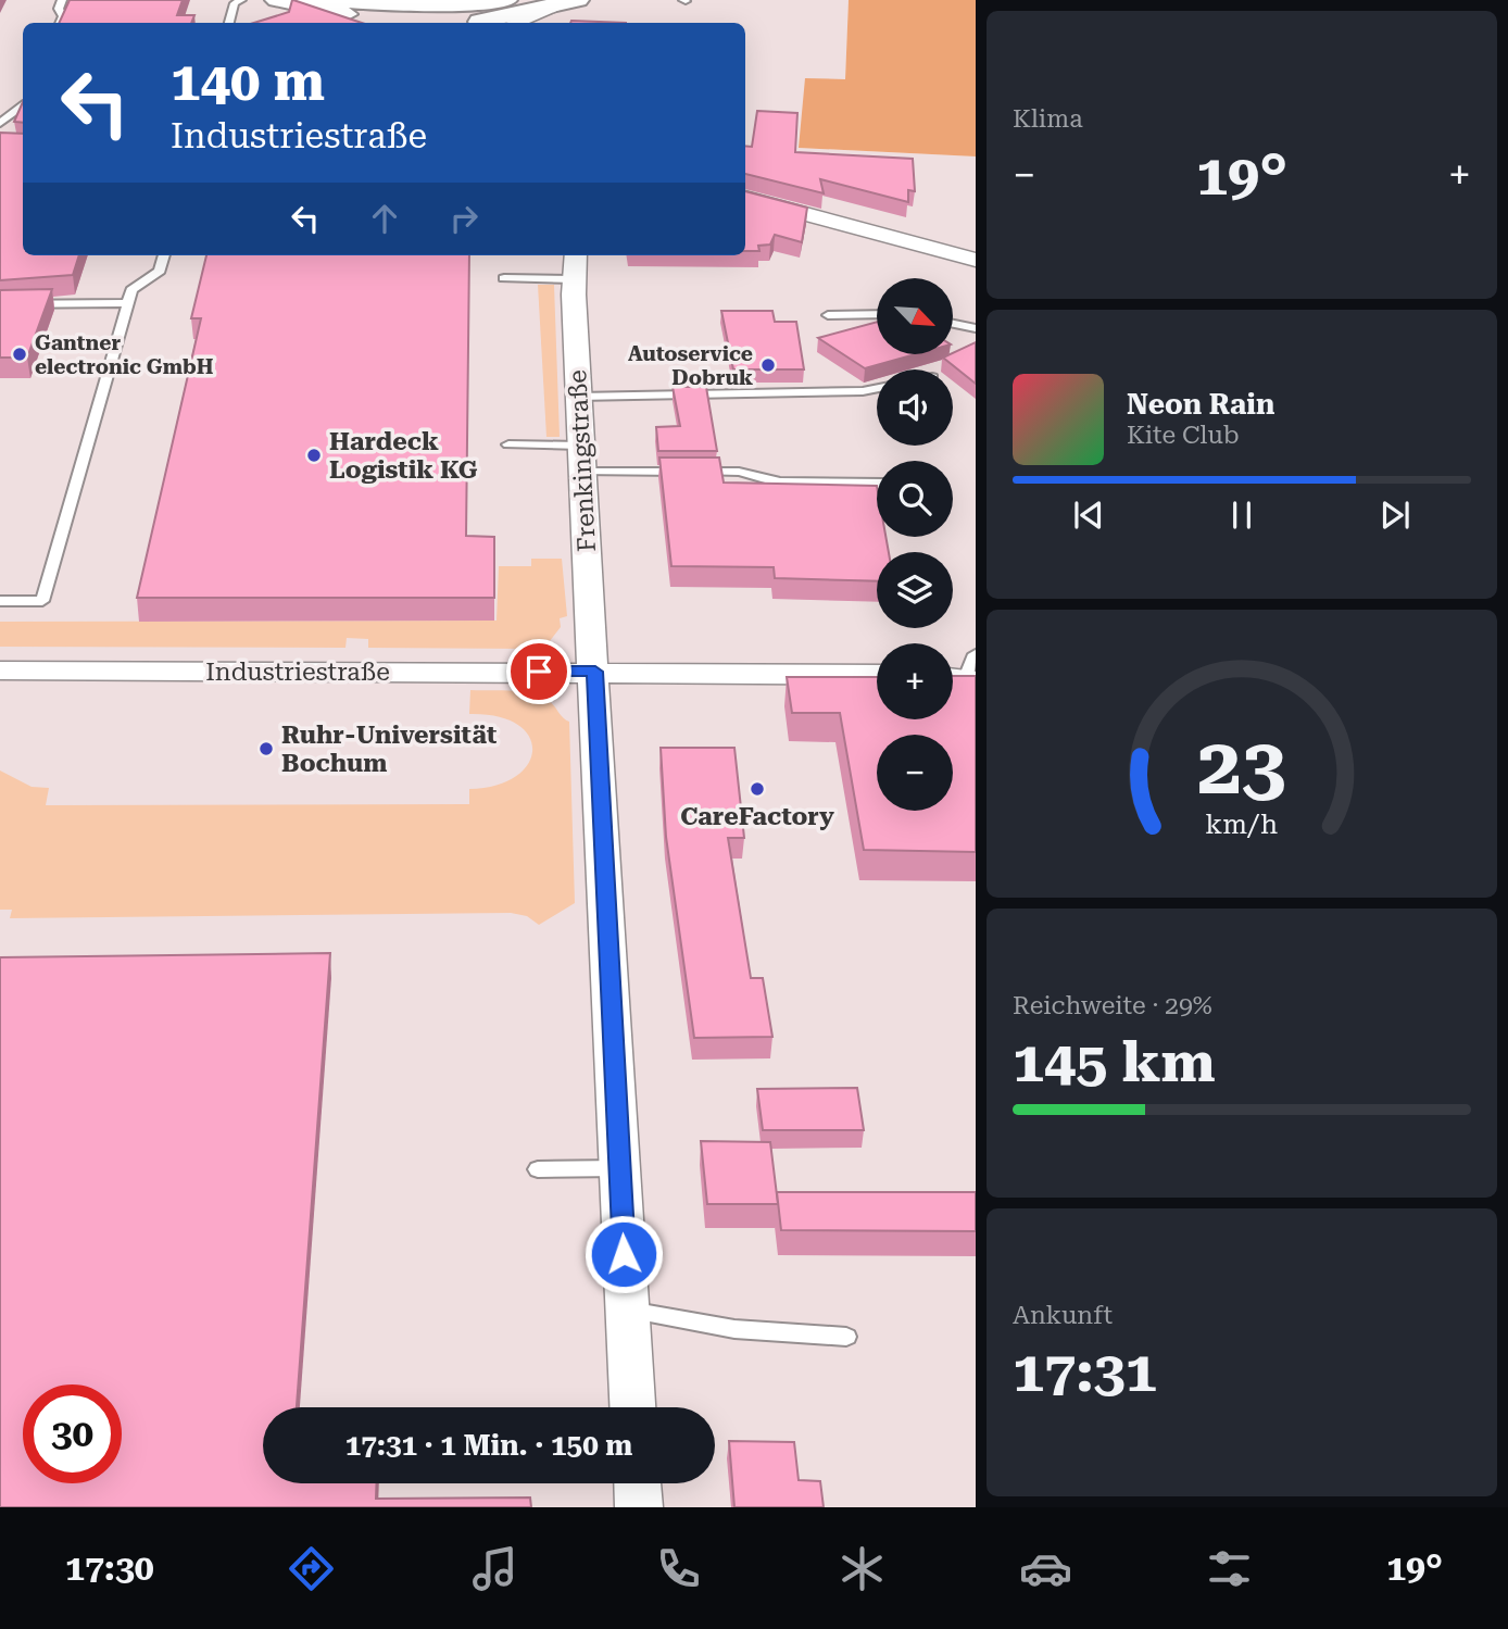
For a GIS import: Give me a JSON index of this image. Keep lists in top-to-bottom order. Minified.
{"streets":{"street":["Frenkingstraße","Industriestraße"]},"crossings":[["Frenkingstraße","Industriestraße"]],"places":["Gantner electronic GmbH","Autoservice Dobruk","Hardeck Logistik KG","Ruhr-Universität Bochum","CareFactory"],"north":"bottom right","page":{"tile":["Klima",["Reichweite · 29%","145 km"],["Ankunft","17:31"]],"turn":["140 m","Industriestraße"],"heat":["−","19°","+"],"map_buttons":["+","−"],"song":["Neon Rain","Kite Club"],"limit":"30","trip":"17:31 · 1 Min. · 150 m","tabs":["17:30","19°"],"gauge":["23","km/h"]}}
